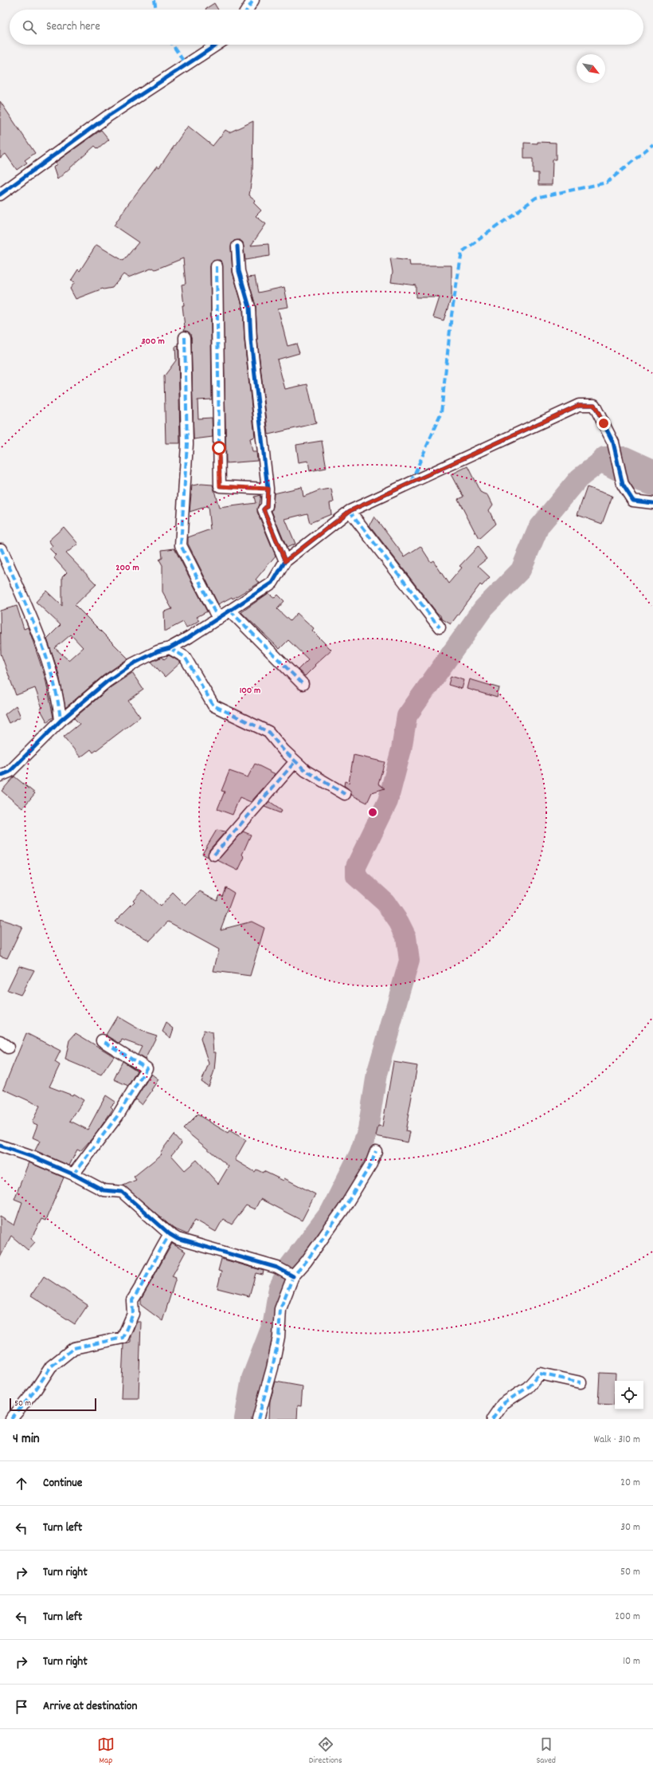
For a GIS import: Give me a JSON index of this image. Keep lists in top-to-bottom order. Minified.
{"scale_bar":"50 m","north":"bottom right","page":{"search":"Search here","scale":"50 m","heading":["4 min","Walk · 310 m"],"list":[["Continue","20 m"],["Turn left","30 m"],["Turn right","50 m"],["Turn left","200 m"],["Turn right","10 m"],"Arrive at destination"],"nav":["Map","Directions","Saved"]},"rings":["300 m","200 m","100 m"]}
